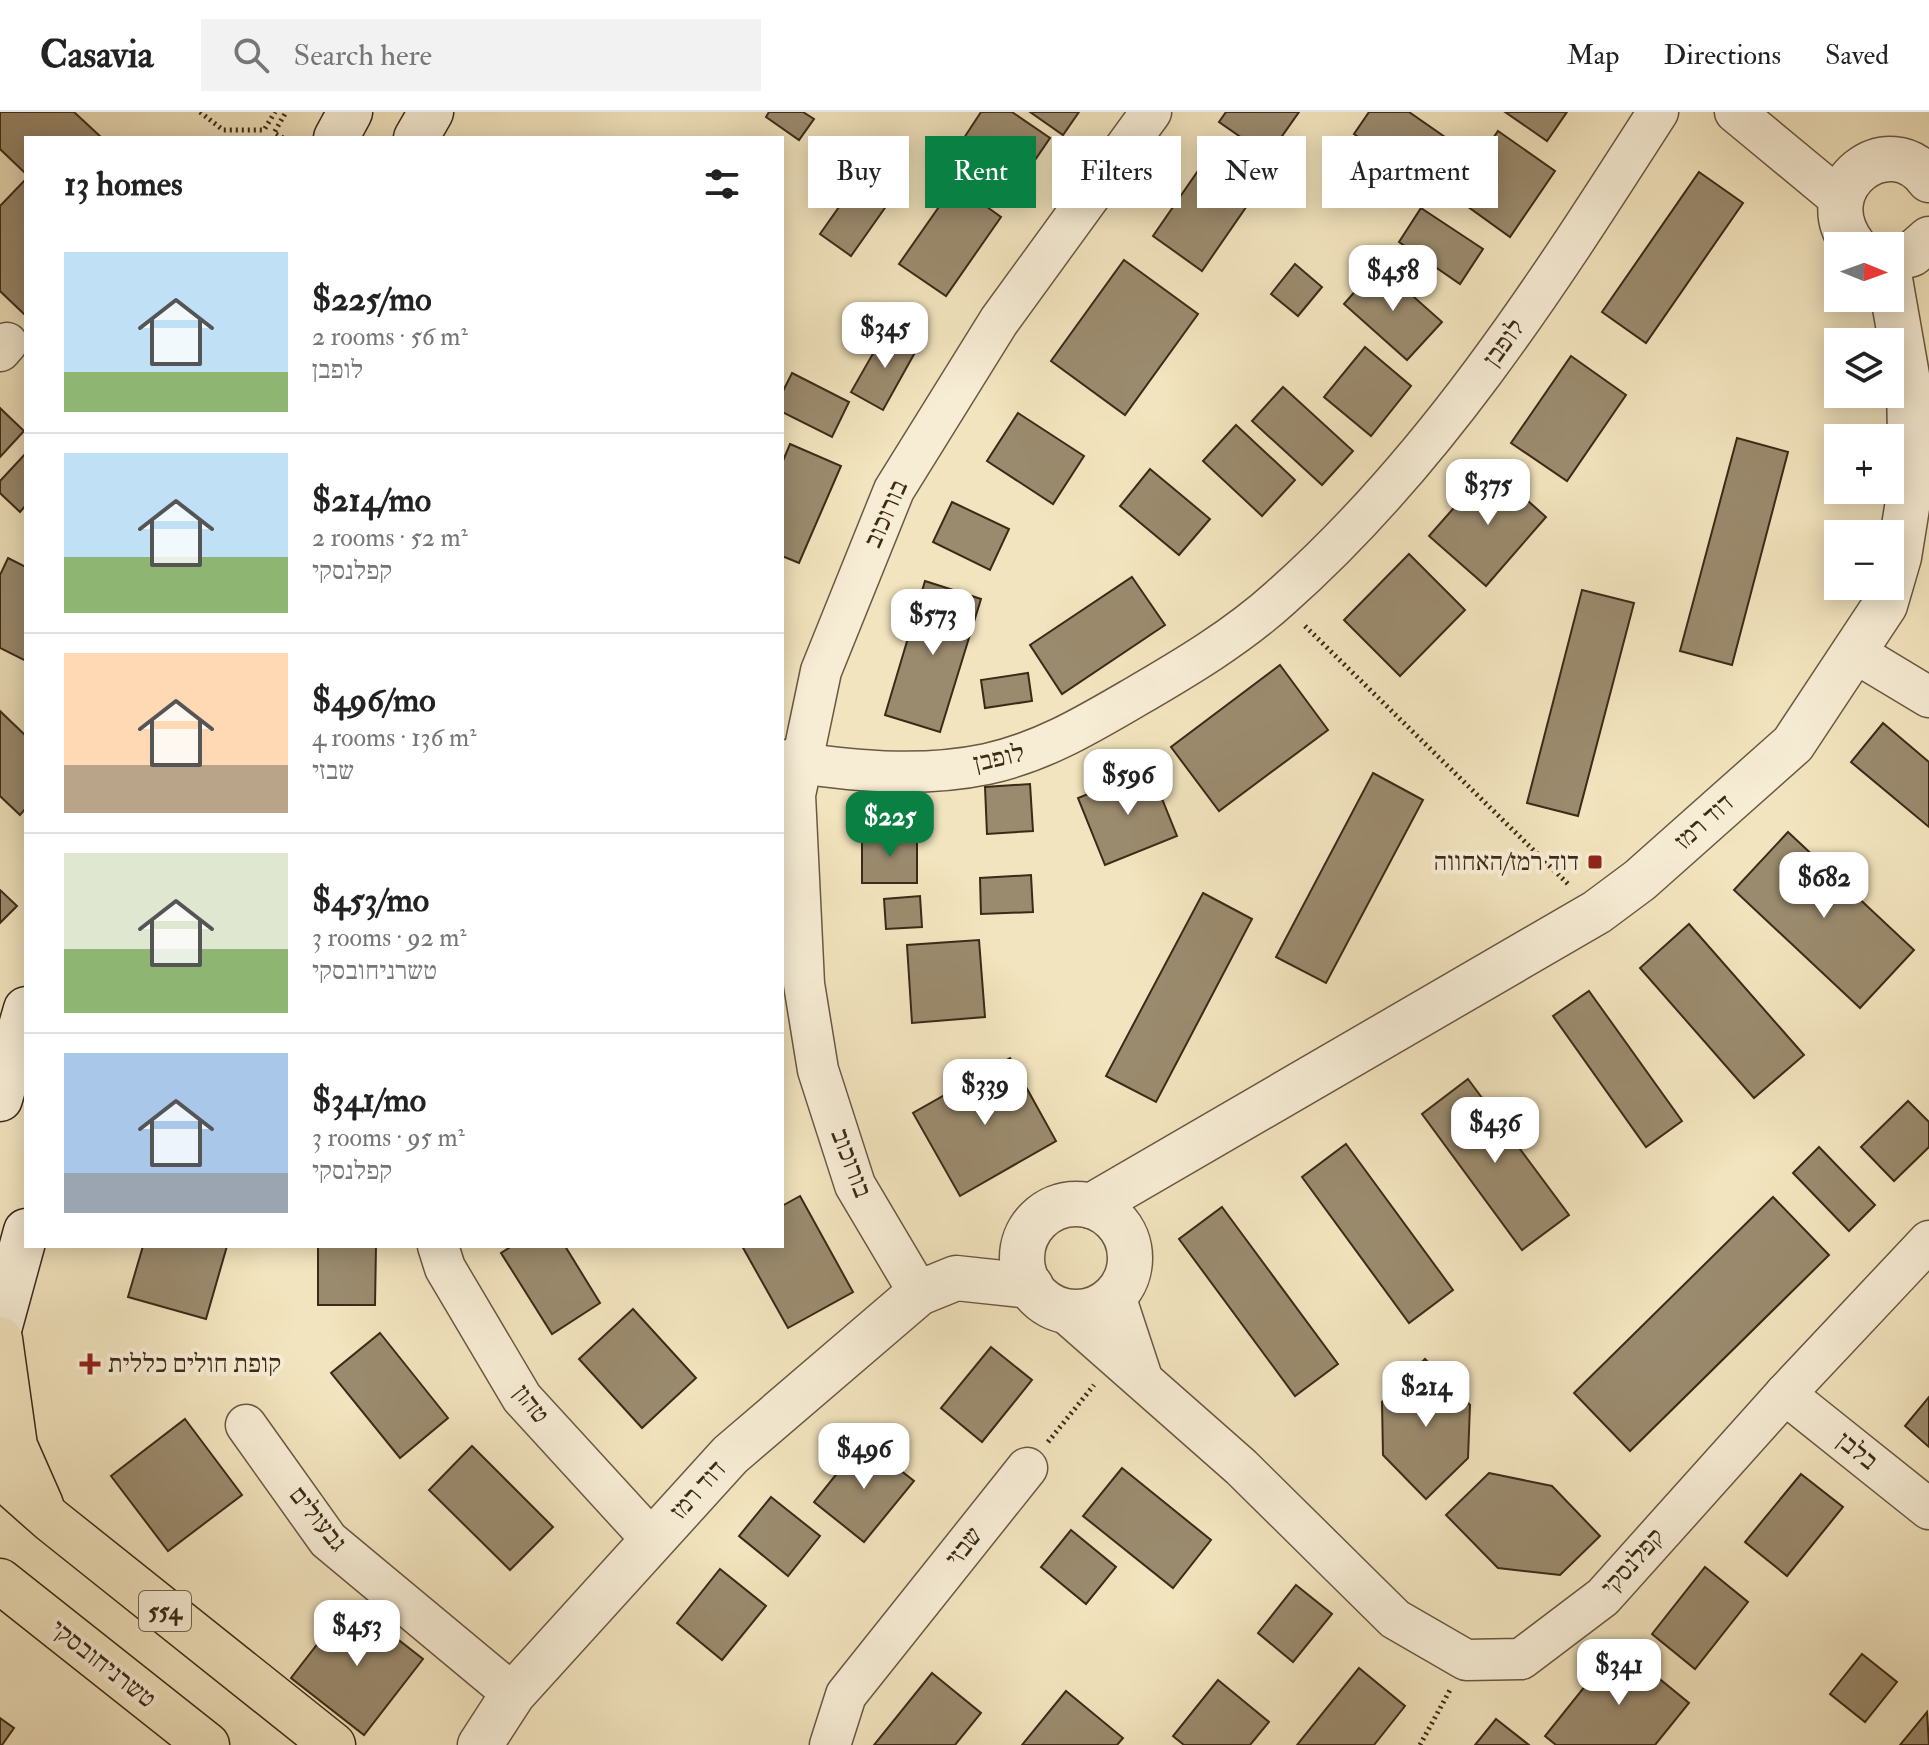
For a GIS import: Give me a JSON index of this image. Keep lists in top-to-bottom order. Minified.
{"streets":{"main road":["554","טשרניחובסקי"],"street":["לופבן","בורוכוב","דוד רמז","טהון","בלבן","גבעולים","שבזי","קפלנסקי"]},"crossings":[["לופבן","בורוכוב"],["בורוכוב","דוד רמז"],["דוד רמז","טהון"],["דוד רמז","גבעולים"],["בלבן","קפלנסקי"]],"places":{"transit":["דוד רמז/האחווה"],"health":["קופת חולים כללית"]},"north":"right","page":{"header":"Casavia","search":"Search here","nav":["Map","Directions","Saved"],"chip":["Buy","Rent","Filters","New","Apartment"],"heading":"13 homes","map_buttons":["+","−"],"list":[{"name":"$225/mo","note":"2 rooms · 56 m² · לופבן"},{"name":"$214/mo","note":"2 rooms · 52 m² · קפלנסקי"},{"name":"$496/mo","note":"4 rooms · 136 m² · שבזי"},{"name":"$453/mo","note":"3 rooms · 92 m² · טשרניחובסקי"},{"name":"$341/mo","note":"3 rooms · 95 m² · קפלנסקי"}],"price":["$458","$345","$375","$573","$596","$225","$682","$339","$436","$214","$496","$453","$341"]}}
